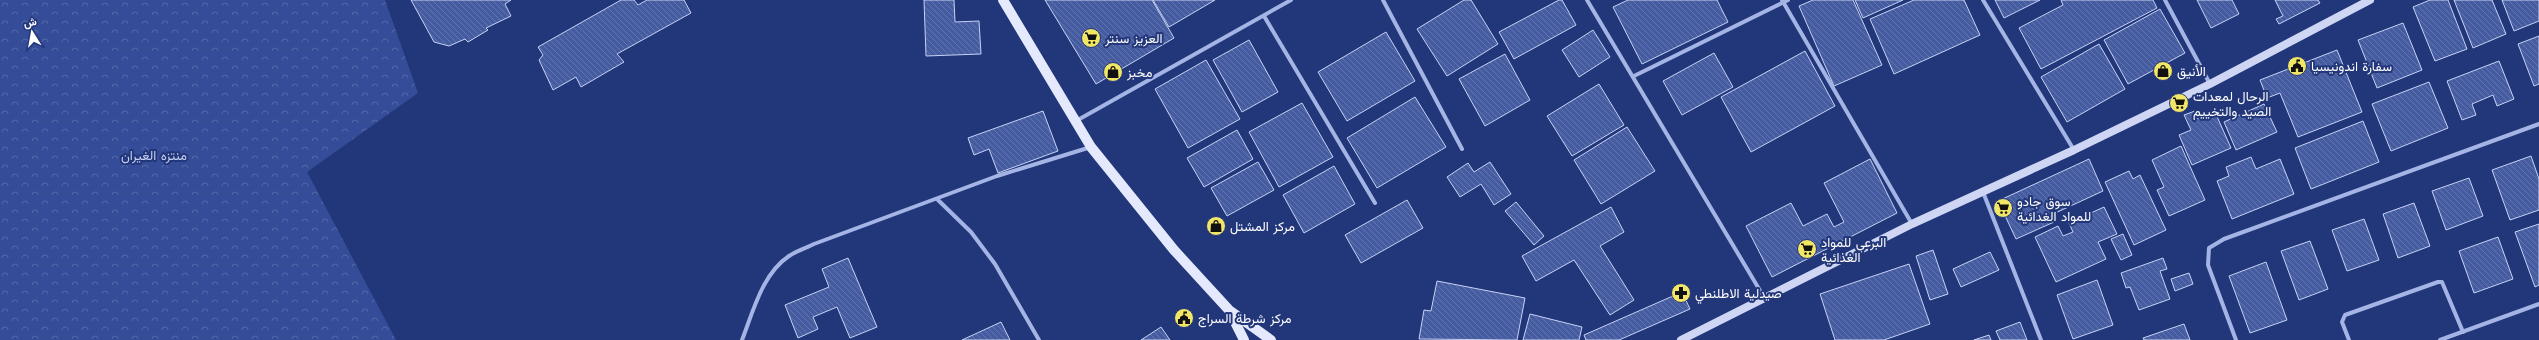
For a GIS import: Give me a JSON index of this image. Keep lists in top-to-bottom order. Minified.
{"parks":["منتزه الغيران"],"places":{"supermarket":["العزيز سنتر","الرحال لمعدات الصيد والتخييم","سوق جادو للمواد الغدائية","البرعي للمواد الغذائية"],"public building":["سفارة اندونيسيا","مركز شرطة السراج"],"shop":["الأنيق","مخبز","مركز المشتل"],"pharmacy":["صيدلية الاطلنطي"]},"north":"top"}
